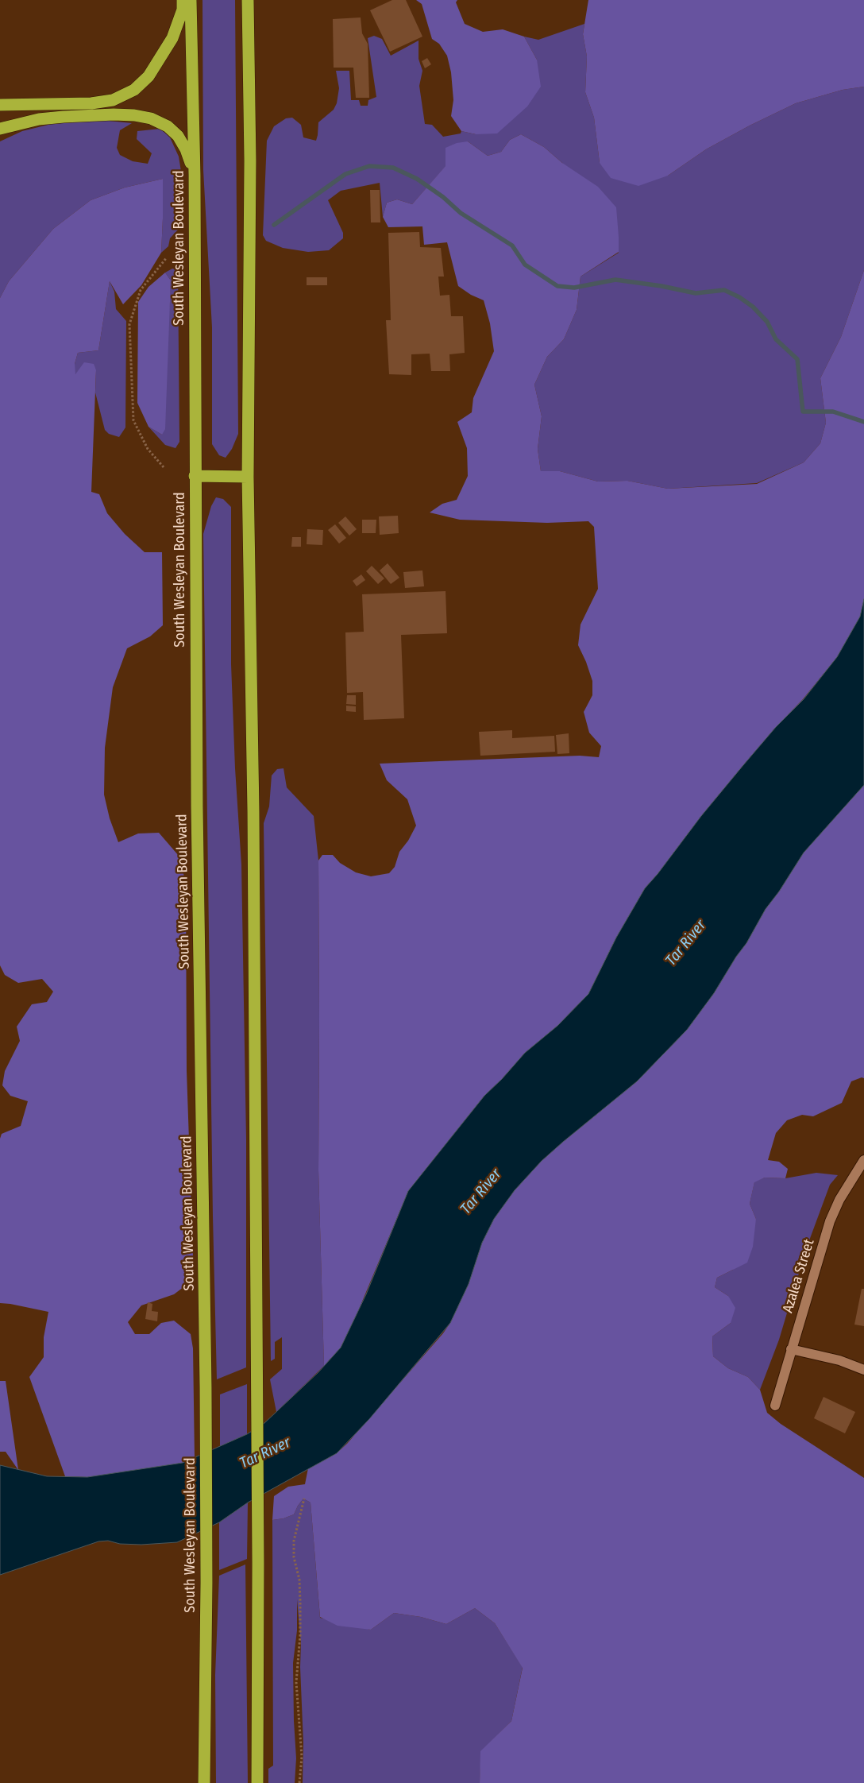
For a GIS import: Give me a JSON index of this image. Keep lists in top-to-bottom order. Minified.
{"streets":{"highway":["South Wesleyan Boulevard"],"street":["Azalea Street"]},"water":["Tar River"]}
